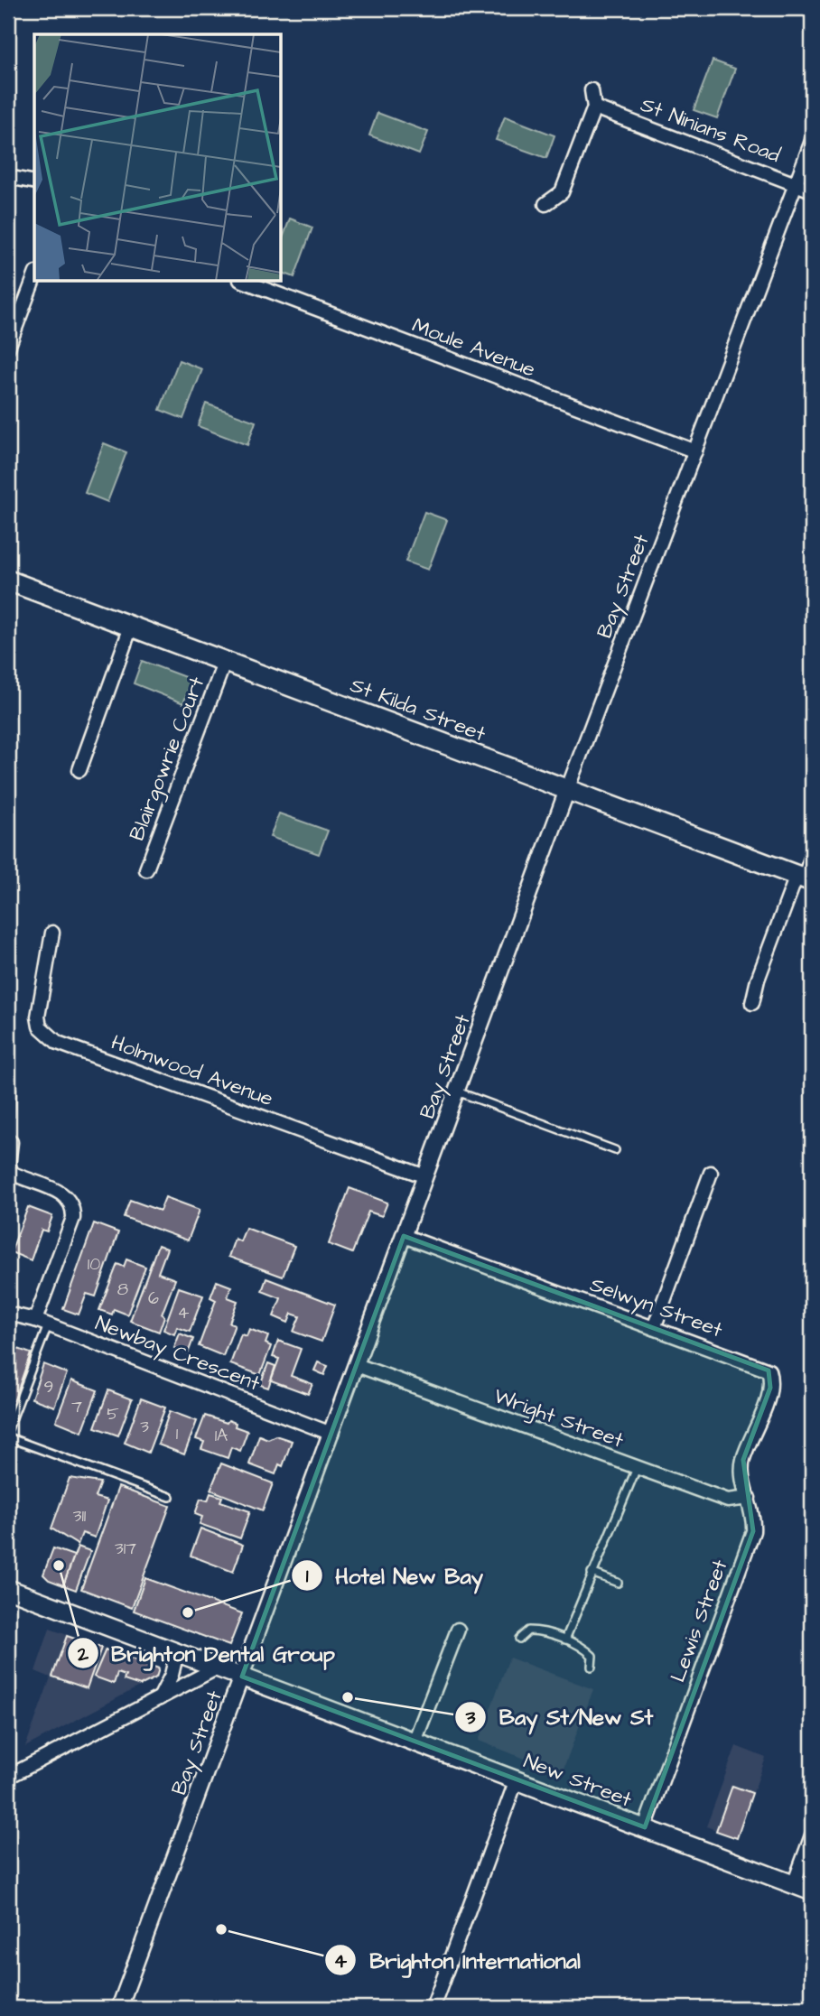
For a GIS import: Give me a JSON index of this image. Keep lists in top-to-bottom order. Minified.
{"streets":{"main road":["St Kilda Street","New Street"],"street":["St Ninians Road","Moule Avenue","Bay Street","Blairgowrie Court","Holmwood Avenue","Selwyn Street","Newbay Crescent","Wright Street","Lewis Street"]},"crossings":[["St Ninians Road","Bay Street"],["Moule Avenue","Bay Street"],["Bay Street","St Kilda Street"],["Bay Street","Holmwood Avenue"],["Bay Street","Selwyn Street"],["Bay Street","Newbay Crescent"],["Bay Street","Wright Street"],["Bay Street","New Street"],["St Kilda Street","Blairgowrie Court"],["Selwyn Street","Wright Street"],["Selwyn Street","Lewis Street"],["Wright Street","Lewis Street"],["Lewis Street","New Street"]],"places":["Brighton Dental Group","Hotel New Bay","Bay St/New St","Brighton International"],"house_numbers":["10","8","6","4","9","7","5","3","1","1A","311","317"]}
